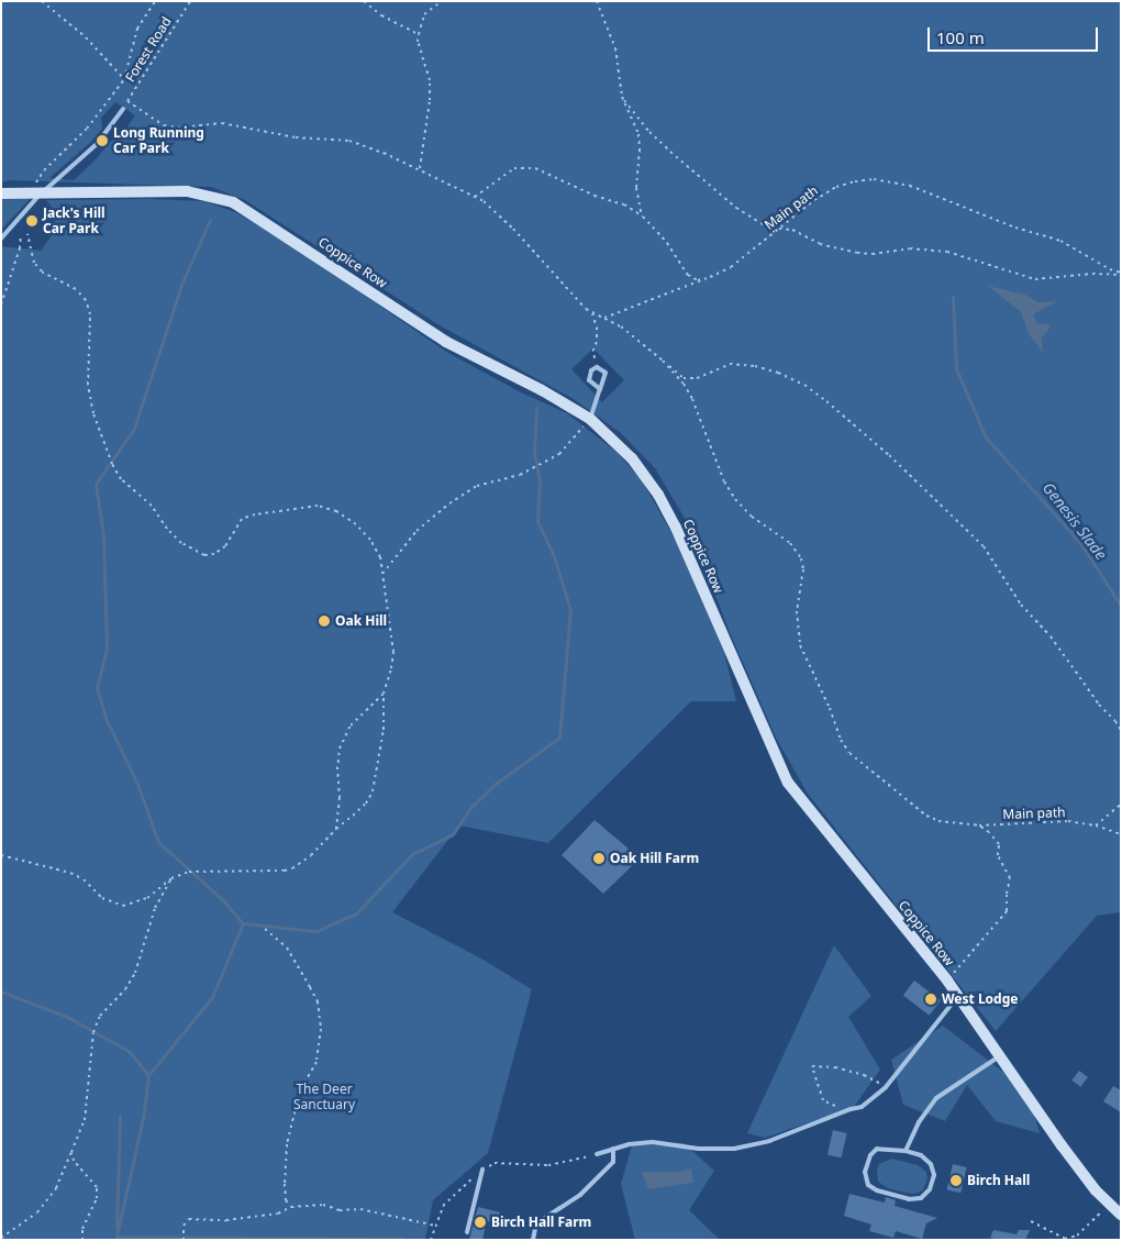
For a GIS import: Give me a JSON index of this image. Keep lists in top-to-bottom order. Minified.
{"streets":{"main road":["Coppice Row"],"path":["Forest Road","Main path"]},"crossings":[["Main path","Coppice Row"]],"water":["Genesis Slade"],"parks":["The Deer Sanctuary"],"places":["Long Running Car Park","Jack's Hill Car Park","Oak Hill","Oak Hill Farm","West Lodge","Birch Hall","Birch Hall Farm"],"scale_bar":"100 m"}
